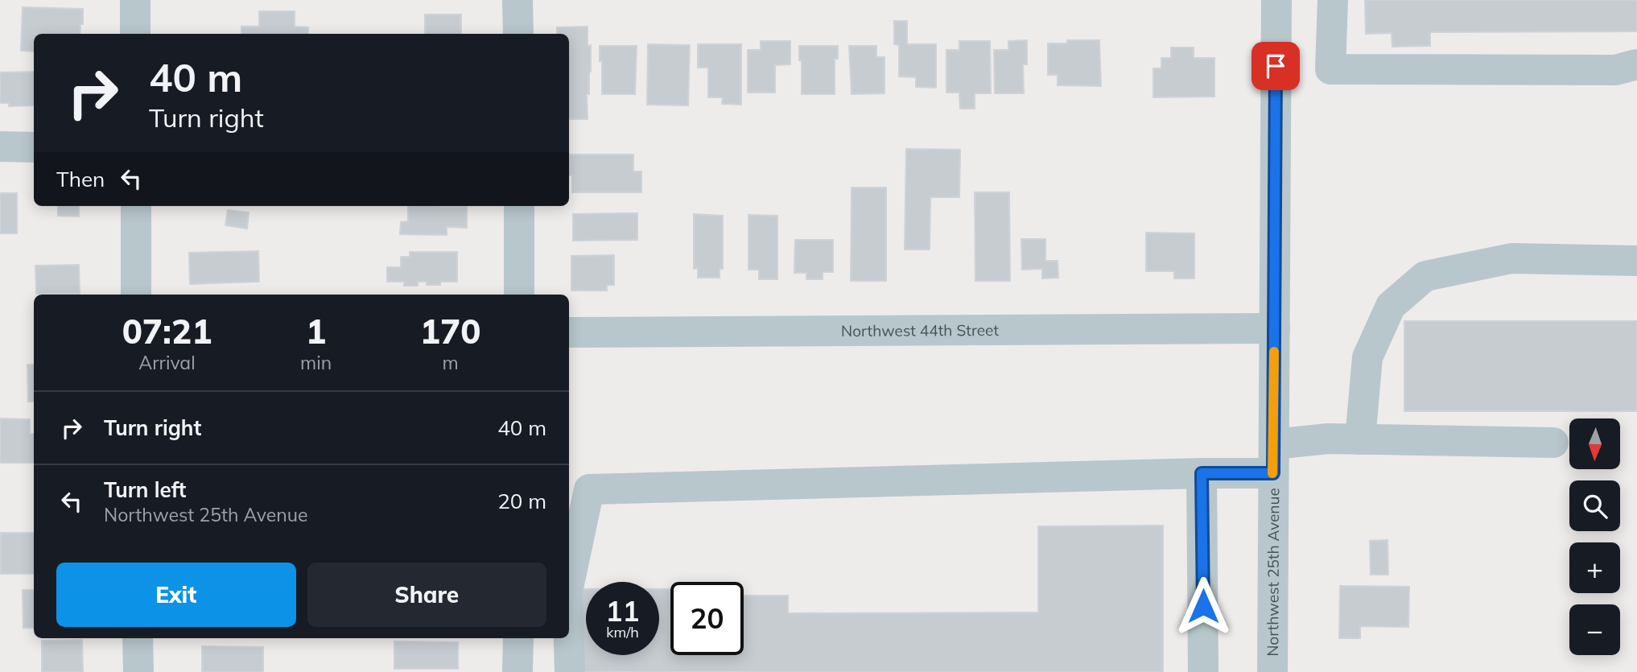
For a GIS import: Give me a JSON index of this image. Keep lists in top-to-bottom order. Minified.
{"streets":{"street":["Northwest 44th Street","Northwest 25th Avenue"]},"crossings":[["Northwest 44th Street","Northwest 25th Avenue"]],"north":"bottom","page":{"turn":["40 m","Turn right"],"then":"Then","eta":["07:21","Arrival","1","min","170","m"],"list":[{"name":"Turn right","value":"40 m"},{"name":"Turn left","note":"Northwest 25th Avenue","value":"20 m"}],"map_buttons":["+","−"],"buttons":["Exit","Share"],"speed":"11 km/h","limit":"20"}}
